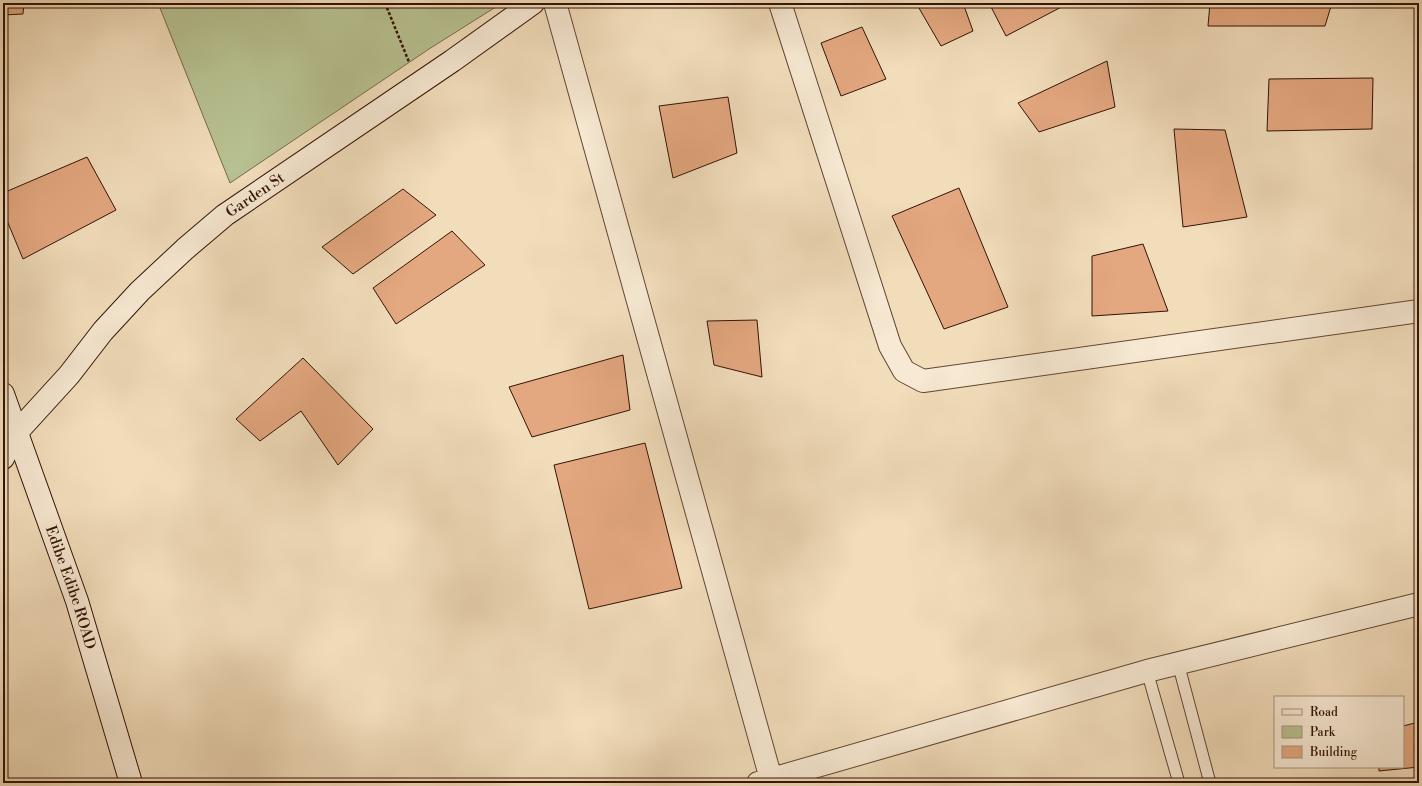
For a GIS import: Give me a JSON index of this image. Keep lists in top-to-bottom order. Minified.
{"streets":{"street":["Garden St","Edibe Edibe ROAD"]},"crossings":[["Garden St","Edibe Edibe ROAD"]],"legend":["Road","Park","Building"]}
